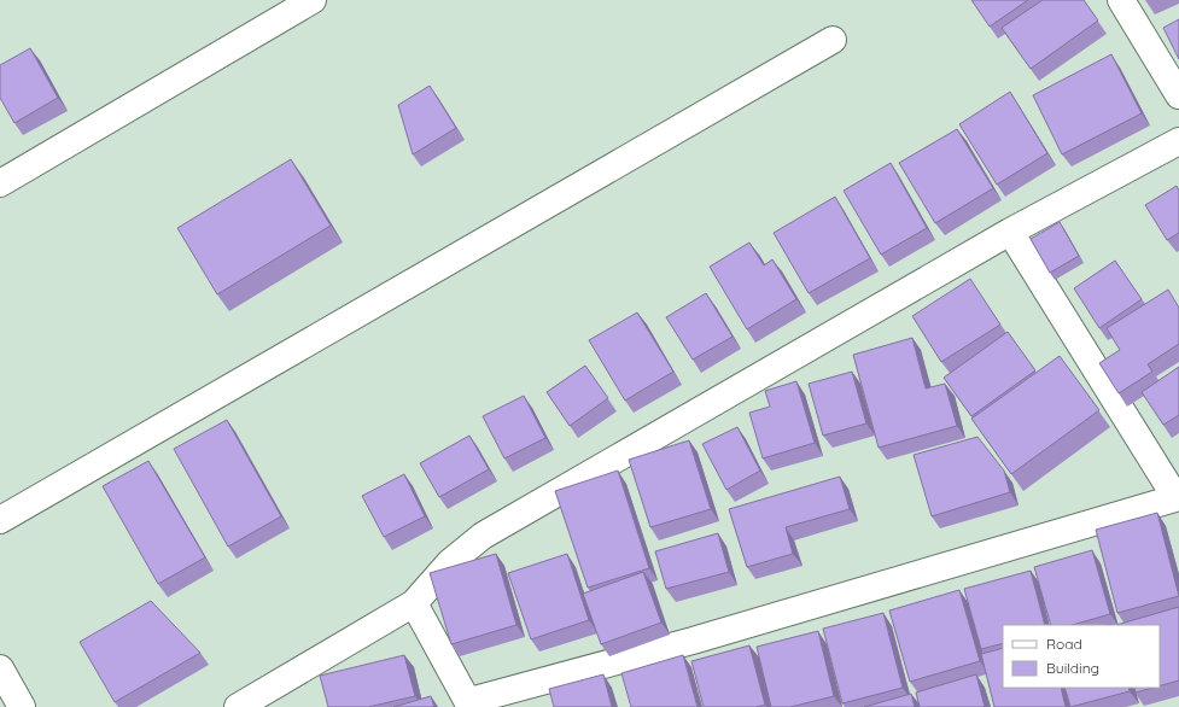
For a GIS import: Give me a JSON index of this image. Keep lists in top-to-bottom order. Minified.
{"legend":["Road","Building"]}
